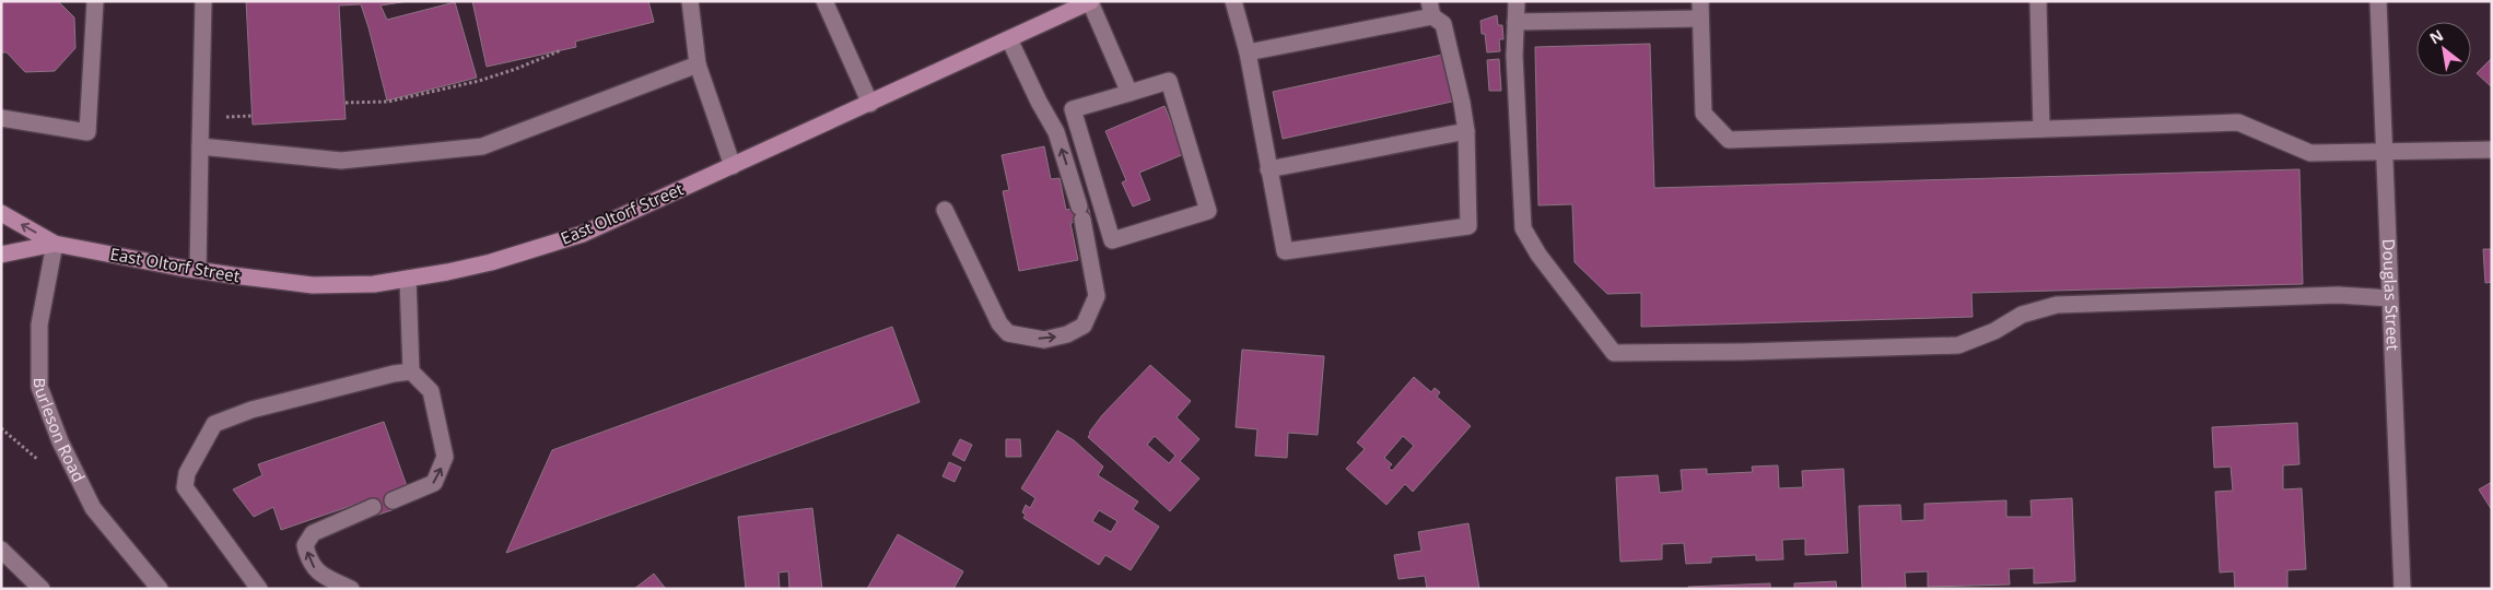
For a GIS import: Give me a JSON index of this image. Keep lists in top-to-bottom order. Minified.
{"streets":{"main road":["East Oltorf Street"],"street":["Douglas Street","Burleson Road"]},"crossings":[["East Oltorf Street","Burleson Road"]],"north":"top left"}
